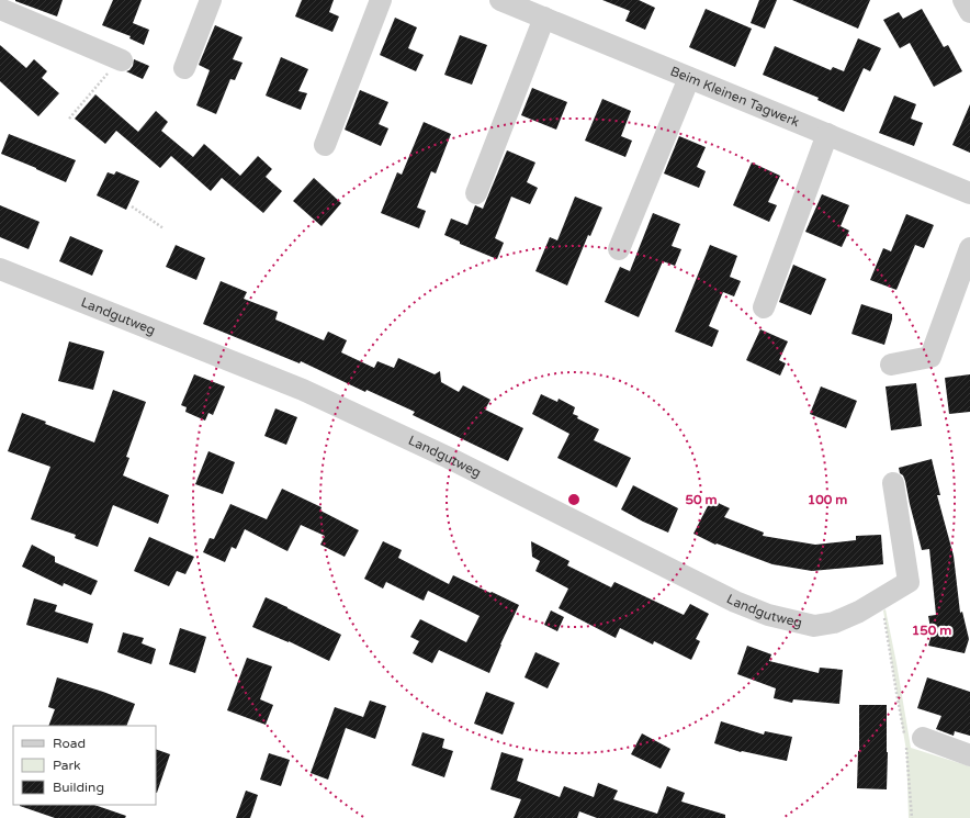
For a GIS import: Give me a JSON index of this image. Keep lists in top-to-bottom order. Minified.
{"streets":{"street":["Beim Kleinen Tagwerk","Landgutweg"]},"legend":["Road","Park","Building"],"rings":["50 m","100 m","150 m"]}
